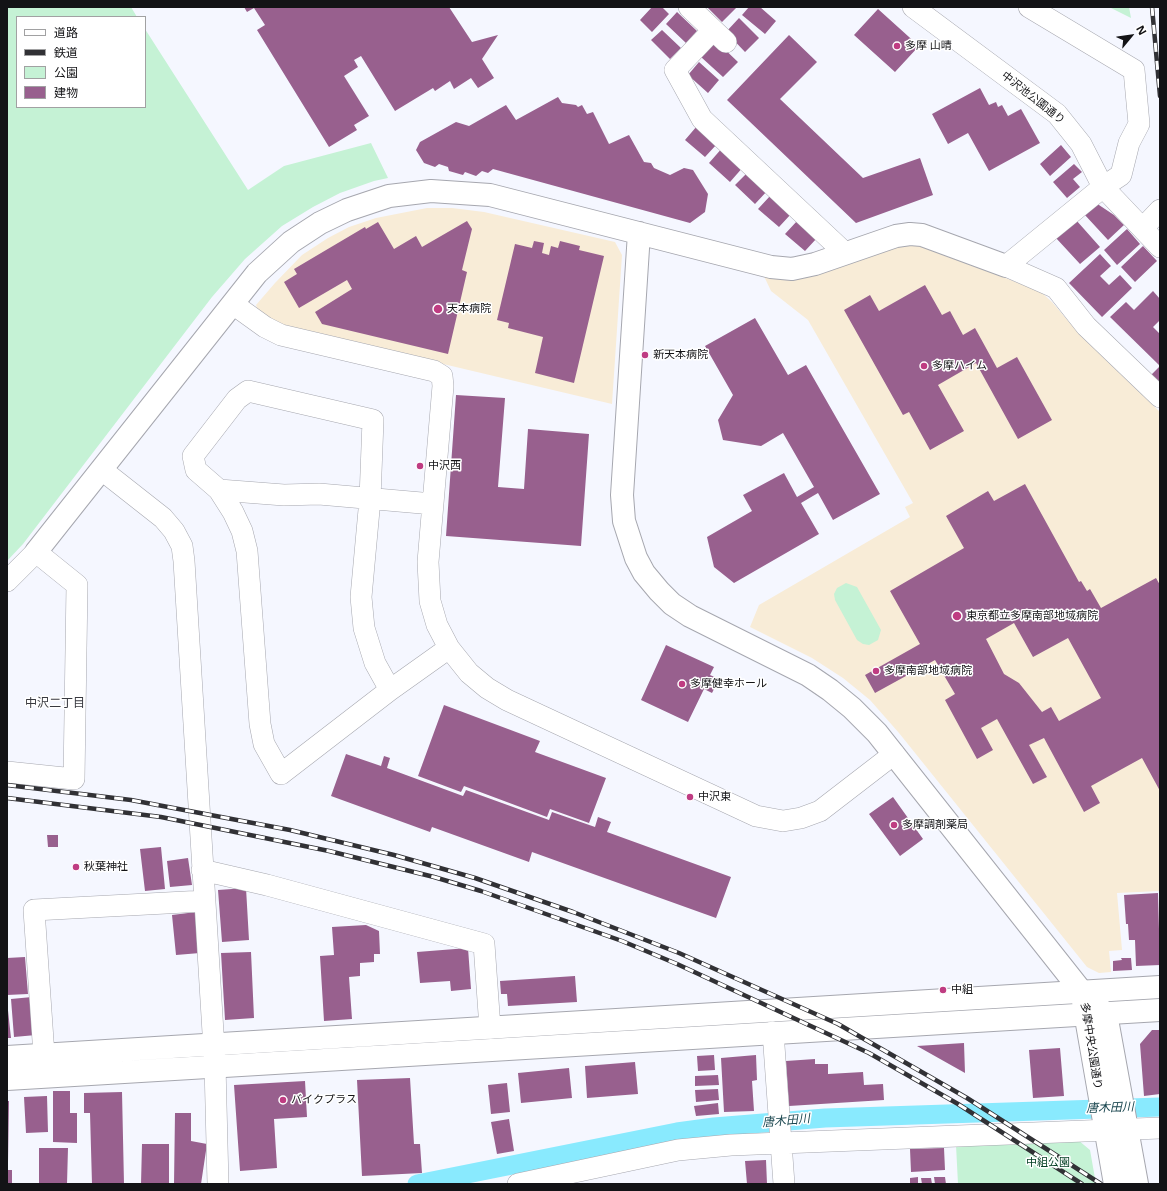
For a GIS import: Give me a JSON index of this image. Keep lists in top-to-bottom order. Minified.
{"streets":{"street":["中沢池公園通り","多摩中央公園通り"]},"districts":["中沢二丁目"],"water":["唐木田川"],"parks":["中組公園"],"places":["多摩 山晴","天本病院","新天本病院","多摩ハイム","中沢西","東京都立多摩南部地域病院","多摩南部地域病院","多摩健幸ホール","中沢東","多摩調剤薬局","秋葉神社","中組","バイクプラス"],"legend":["道路","鉄道","公園","建物"],"north":"top right"}
